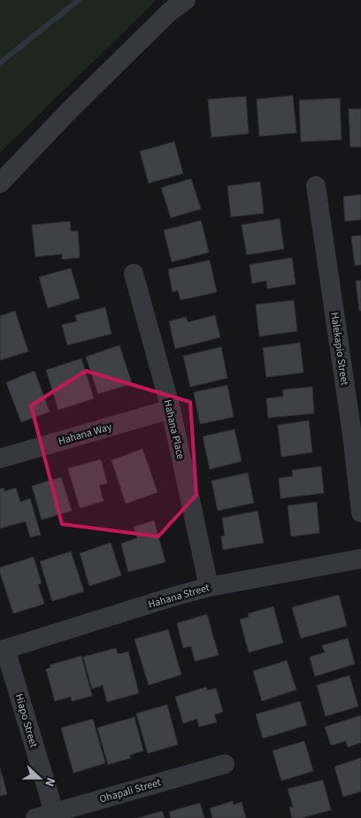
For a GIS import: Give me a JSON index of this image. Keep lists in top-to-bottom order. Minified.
{"streets":{"street":["Halekapio Street","Hahana Place","Hahana Way","Hahana Street","Hiapo Street","Ohapali Street"]},"crossings":[["Hahana Place","Hahana Way"],["Hahana Place","Hahana Street"],["Hahana Street","Hiapo Street"],["Hiapo Street","Ohapali Street"]],"north":"right"}
